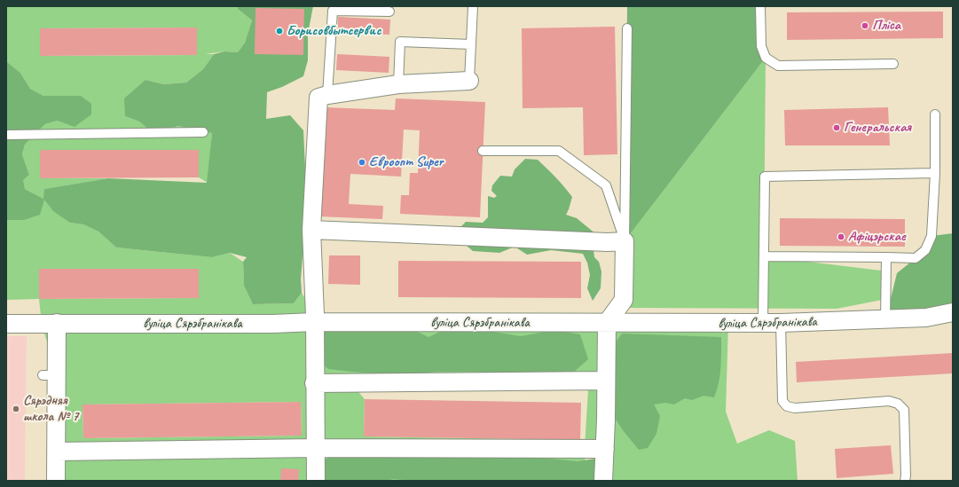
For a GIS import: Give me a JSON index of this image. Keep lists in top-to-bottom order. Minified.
{"streets":{"street":["вуліца Сярэбранікава"]},"places":["Пліса","Борисовбытсервис","Генеральская","Евроопт Super","Афіцэрскае","Сярэдняя школа № 7"]}
